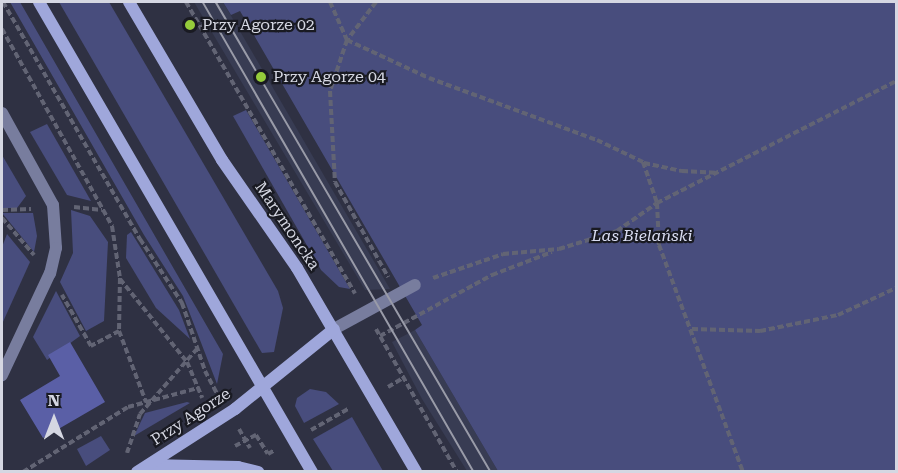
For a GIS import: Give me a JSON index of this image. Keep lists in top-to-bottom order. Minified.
{"streets":{"main road":["Marymoncka","Przy Agorze"]},"crossings":[["Marymoncka","Przy Agorze"]],"parks":["Las Bielański"],"places":["Przy Agorze 02","Przy Agorze 04"],"north":"top"}
